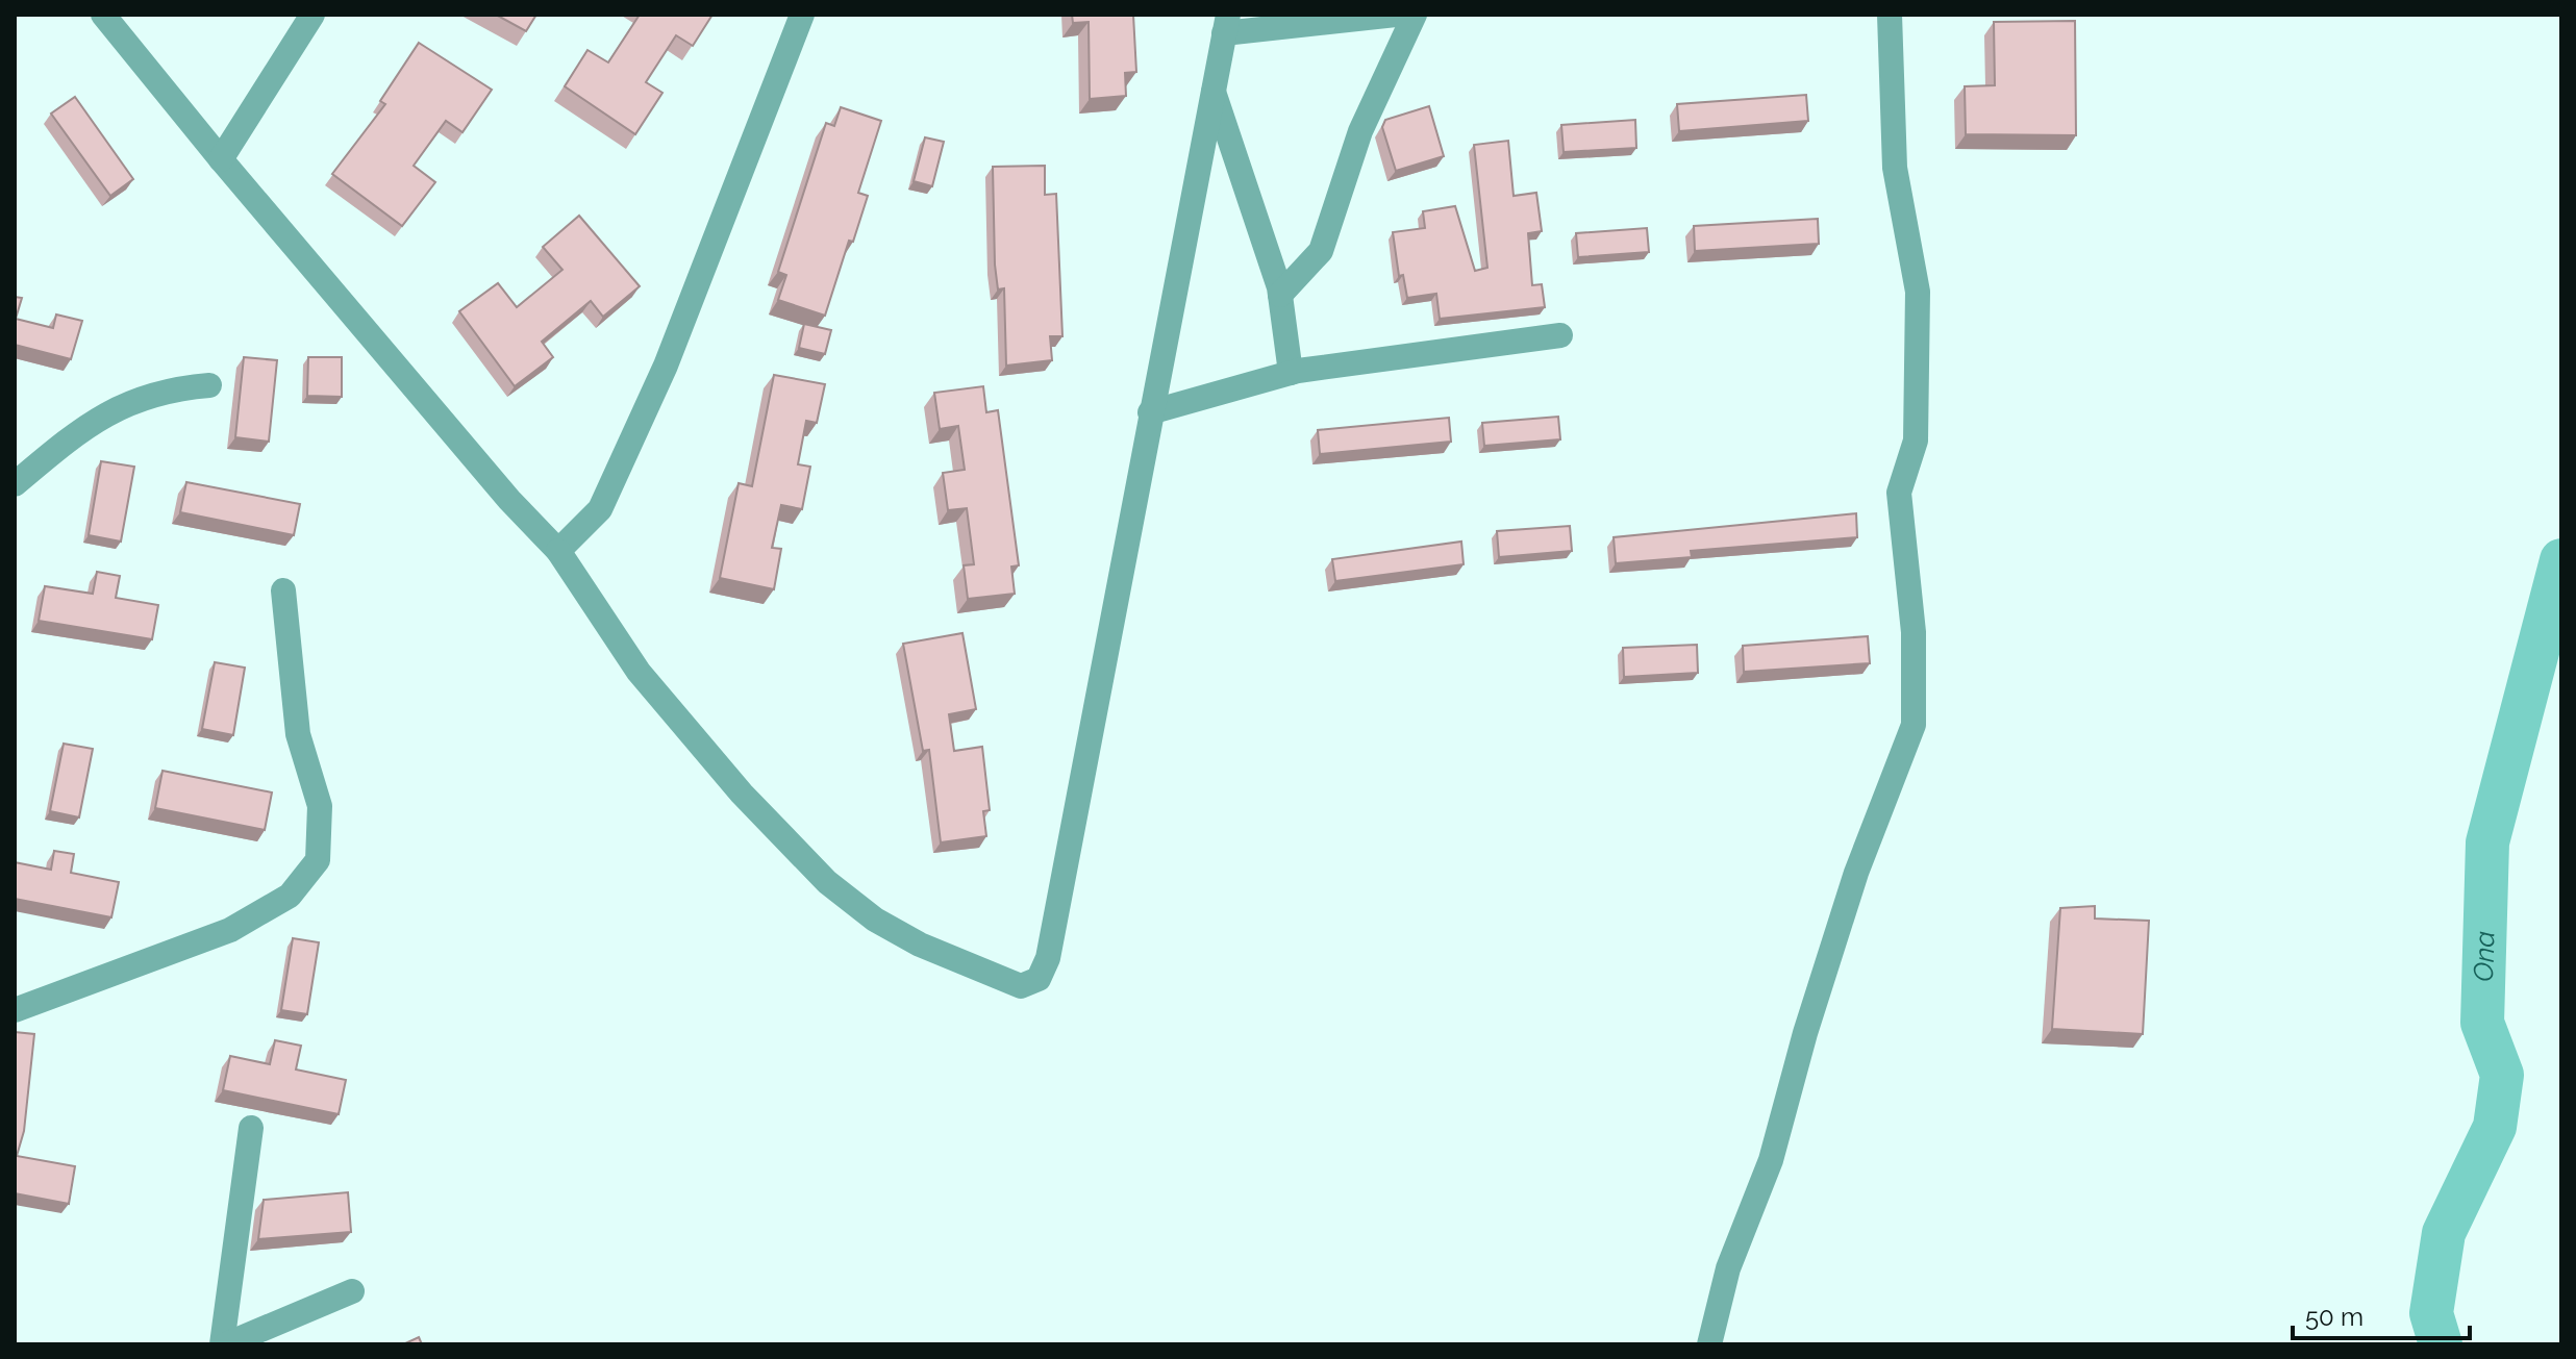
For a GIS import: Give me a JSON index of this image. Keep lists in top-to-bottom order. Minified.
{"water":["Ona"],"scale_bar":"50 m"}
